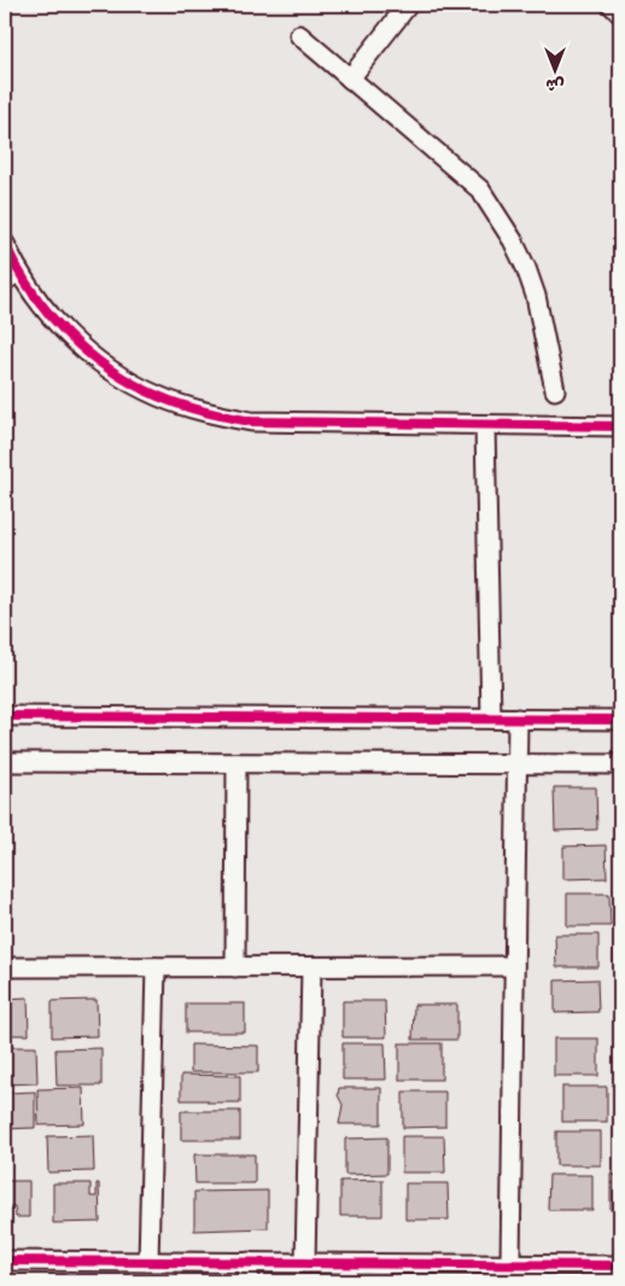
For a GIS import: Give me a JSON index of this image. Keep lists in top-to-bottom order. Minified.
{"north":"bottom"}
